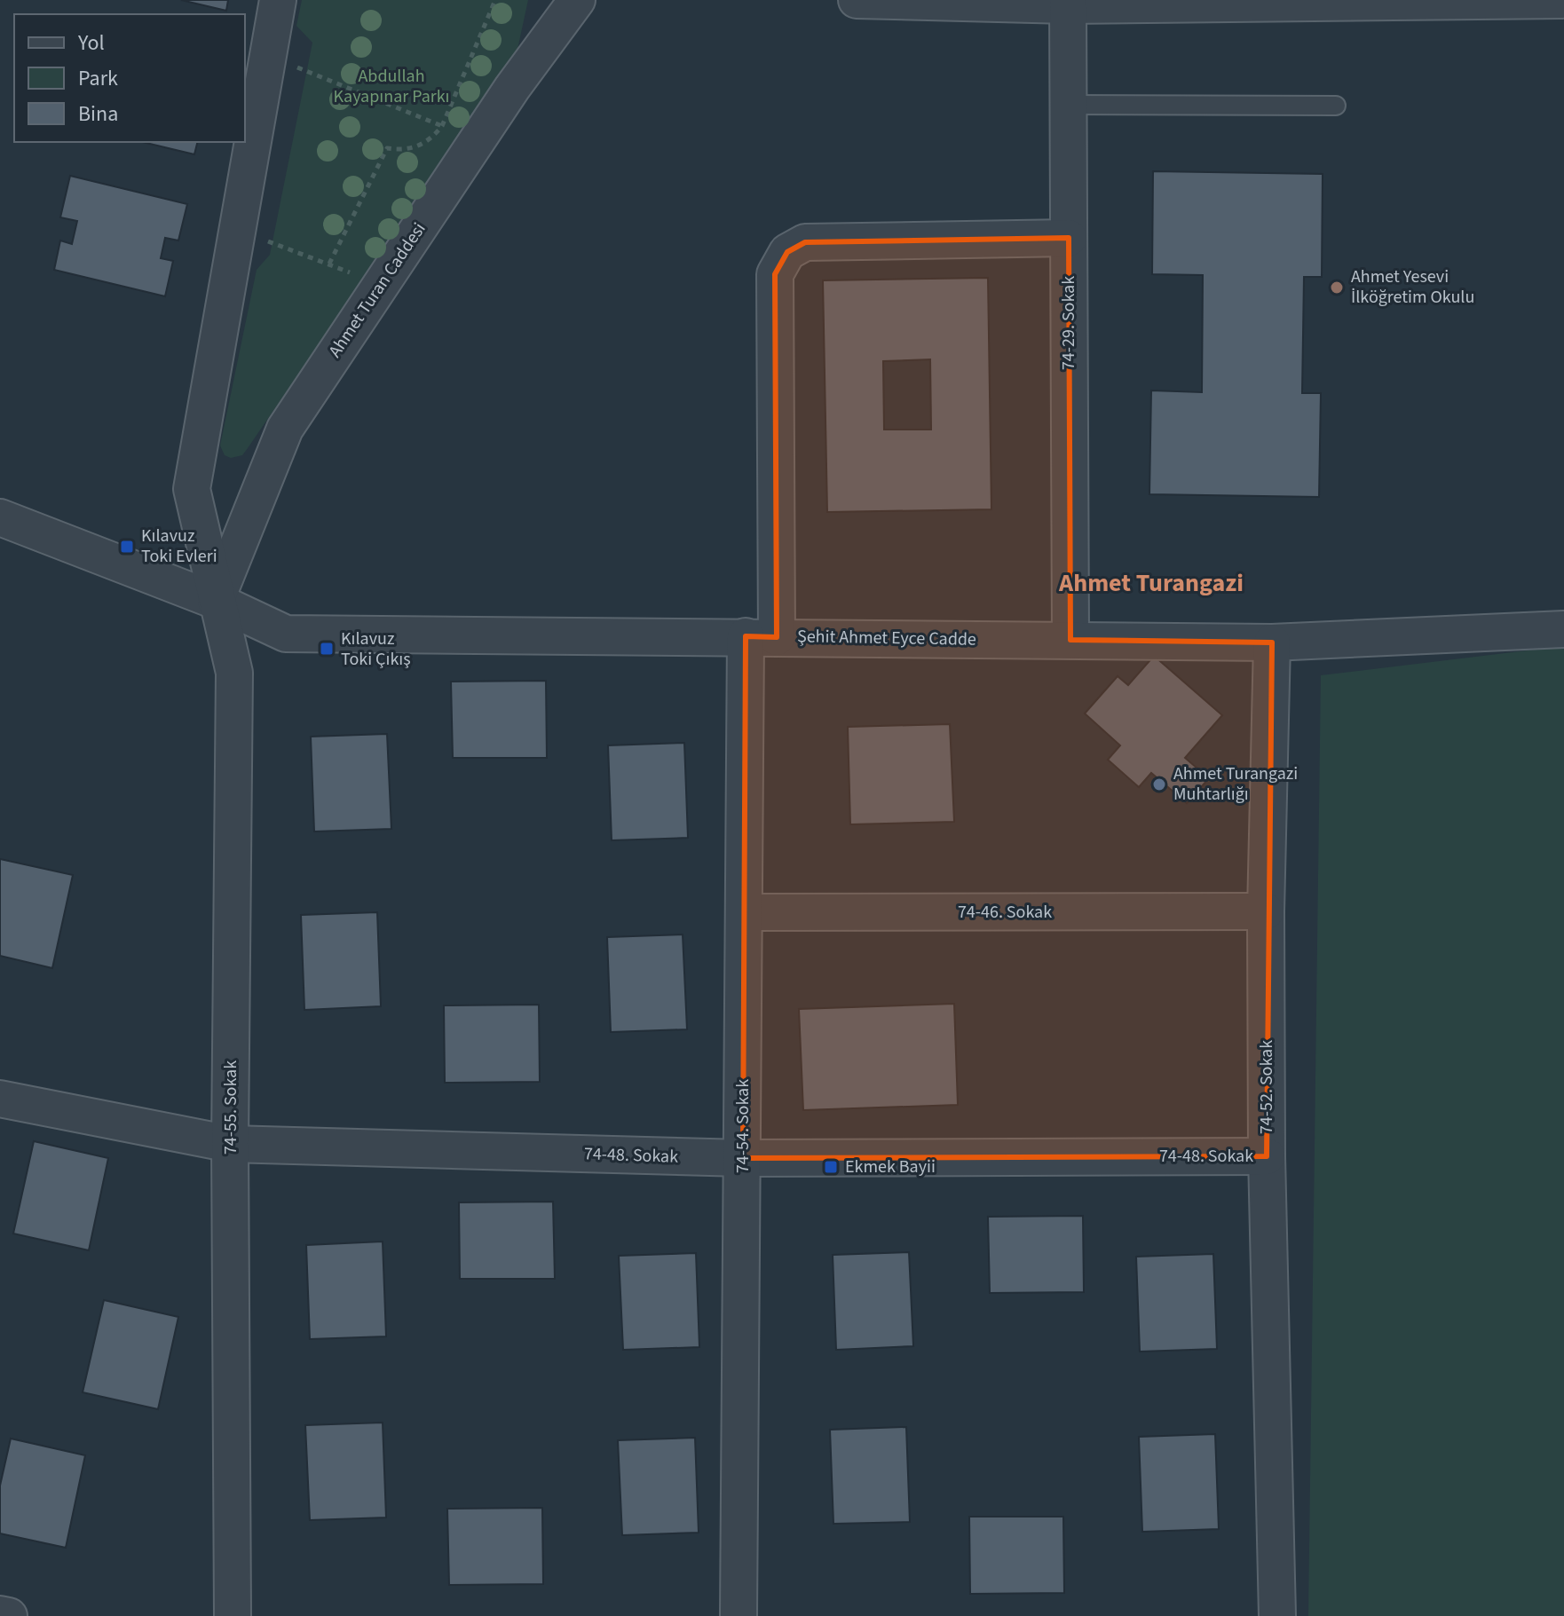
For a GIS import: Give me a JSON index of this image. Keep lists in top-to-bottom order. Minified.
{"streets":{"street":["Ahmet Turan Caddesi","74-29. Sokak","Şehit Ahmet Eyce Cadde","74-46. Sokak","74-52. Sokak","74-55. Sokak","74-54. Sokak","74-48. Sokak"]},"crossings":[["Ahmet Turan Caddesi","Şehit Ahmet Eyce Cadde"],["Ahmet Turan Caddesi","74-55. Sokak"],["74-29. Sokak","Şehit Ahmet Eyce Cadde"],["74-29. Sokak","74-54. Sokak"],["Şehit Ahmet Eyce Cadde","74-52. Sokak"],["Şehit Ahmet Eyce Cadde","74-55. Sokak"],["Şehit Ahmet Eyce Cadde","74-54. Sokak"],["74-46. Sokak","74-52. Sokak"],["74-46. Sokak","74-54. Sokak"],["74-52. Sokak","74-48. Sokak"],["74-55. Sokak","74-48. Sokak"],["74-54. Sokak","74-48. Sokak"]],"districts":["Ahmet Turangazi"],"parks":["Abdullah Kayapınar Parkı"],"places":{"other":["Ahmet Yesevi İlköğretim Okulu","Ahmet Turangazi Muhtarlığı"],"transit":["Kılavuz Toki Evleri","Kılavuz Toki Çıkış","Ekmek Bayii"]},"legend":["Yol","Park","Bina"]}
